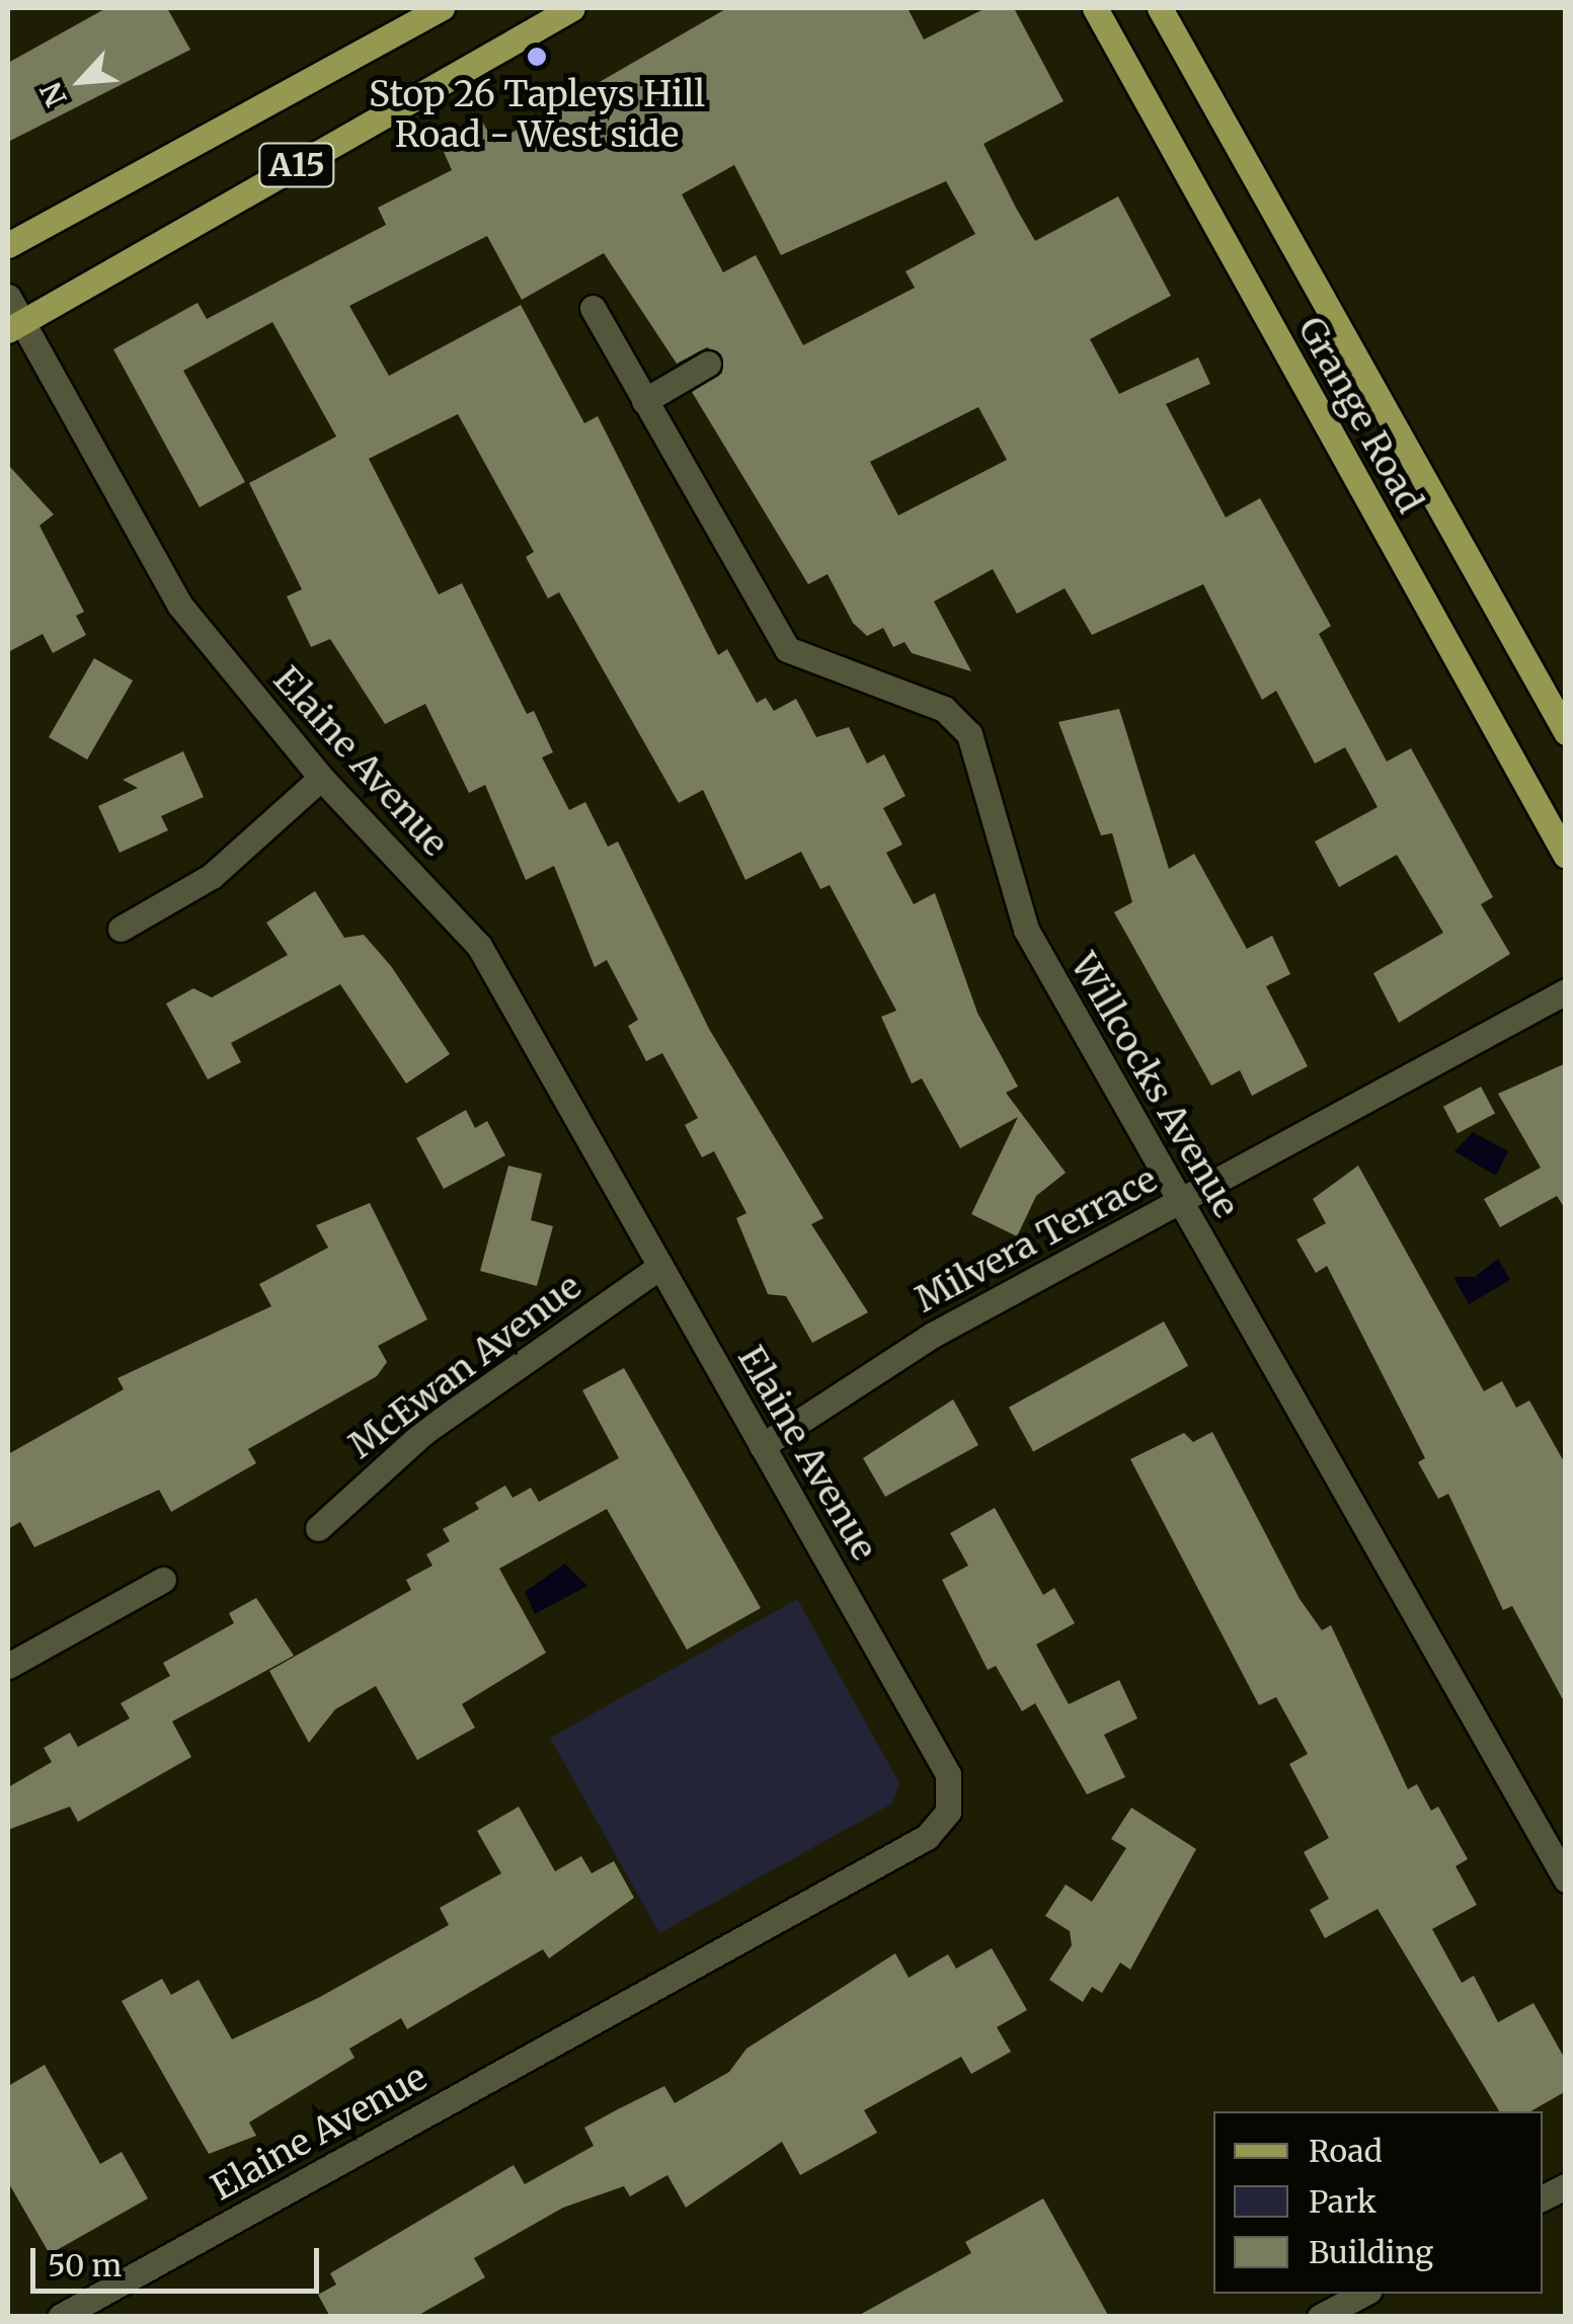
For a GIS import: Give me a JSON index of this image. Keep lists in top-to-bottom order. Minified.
{"streets":{"main road":["A15","Grange Road"],"street":["Elaine Avenue","Willcocks Avenue","Milvera Terrace","McEwan Avenue"]},"crossings":[["A15","Elaine Avenue"],["Elaine Avenue","Milvera Terrace"],["Elaine Avenue","McEwan Avenue"],["Willcocks Avenue","Milvera Terrace"]],"places":["Stop 26 Tapleys Hill Road - West side"],"legend":["Road","Park","Building"],"scale_bar":"50 m","north":"bottom left"}
